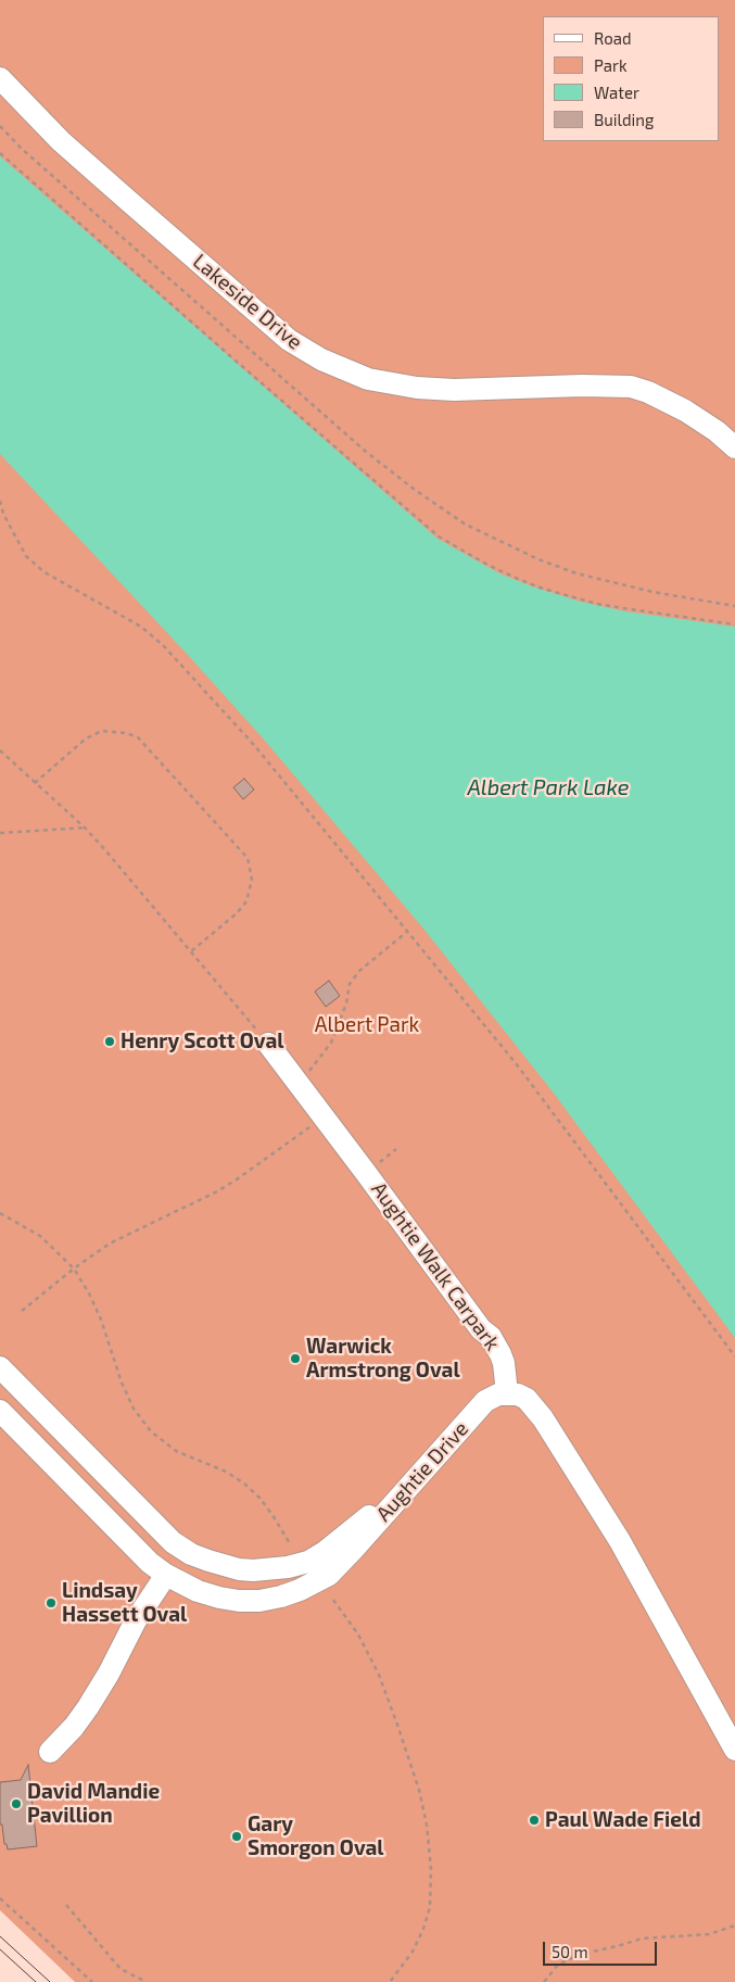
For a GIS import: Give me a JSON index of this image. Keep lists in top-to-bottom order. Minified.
{"streets":{"street":["Lakeside Drive","Aughtie Walk Carpark","Aughtie Drive"]},"crossings":[["Aughtie Walk Carpark","Aughtie Drive"]],"water":["Albert Park Lake"],"parks":["Albert Park"],"places":["Henry Scott Oval","Warwick Armstrong Oval","Lindsay Hassett Oval","David Mandie Pavillion","Paul Wade Field","Gary Smorgon Oval"],"legend":["Road","Park","Water","Building"],"scale_bar":"50 m"}
